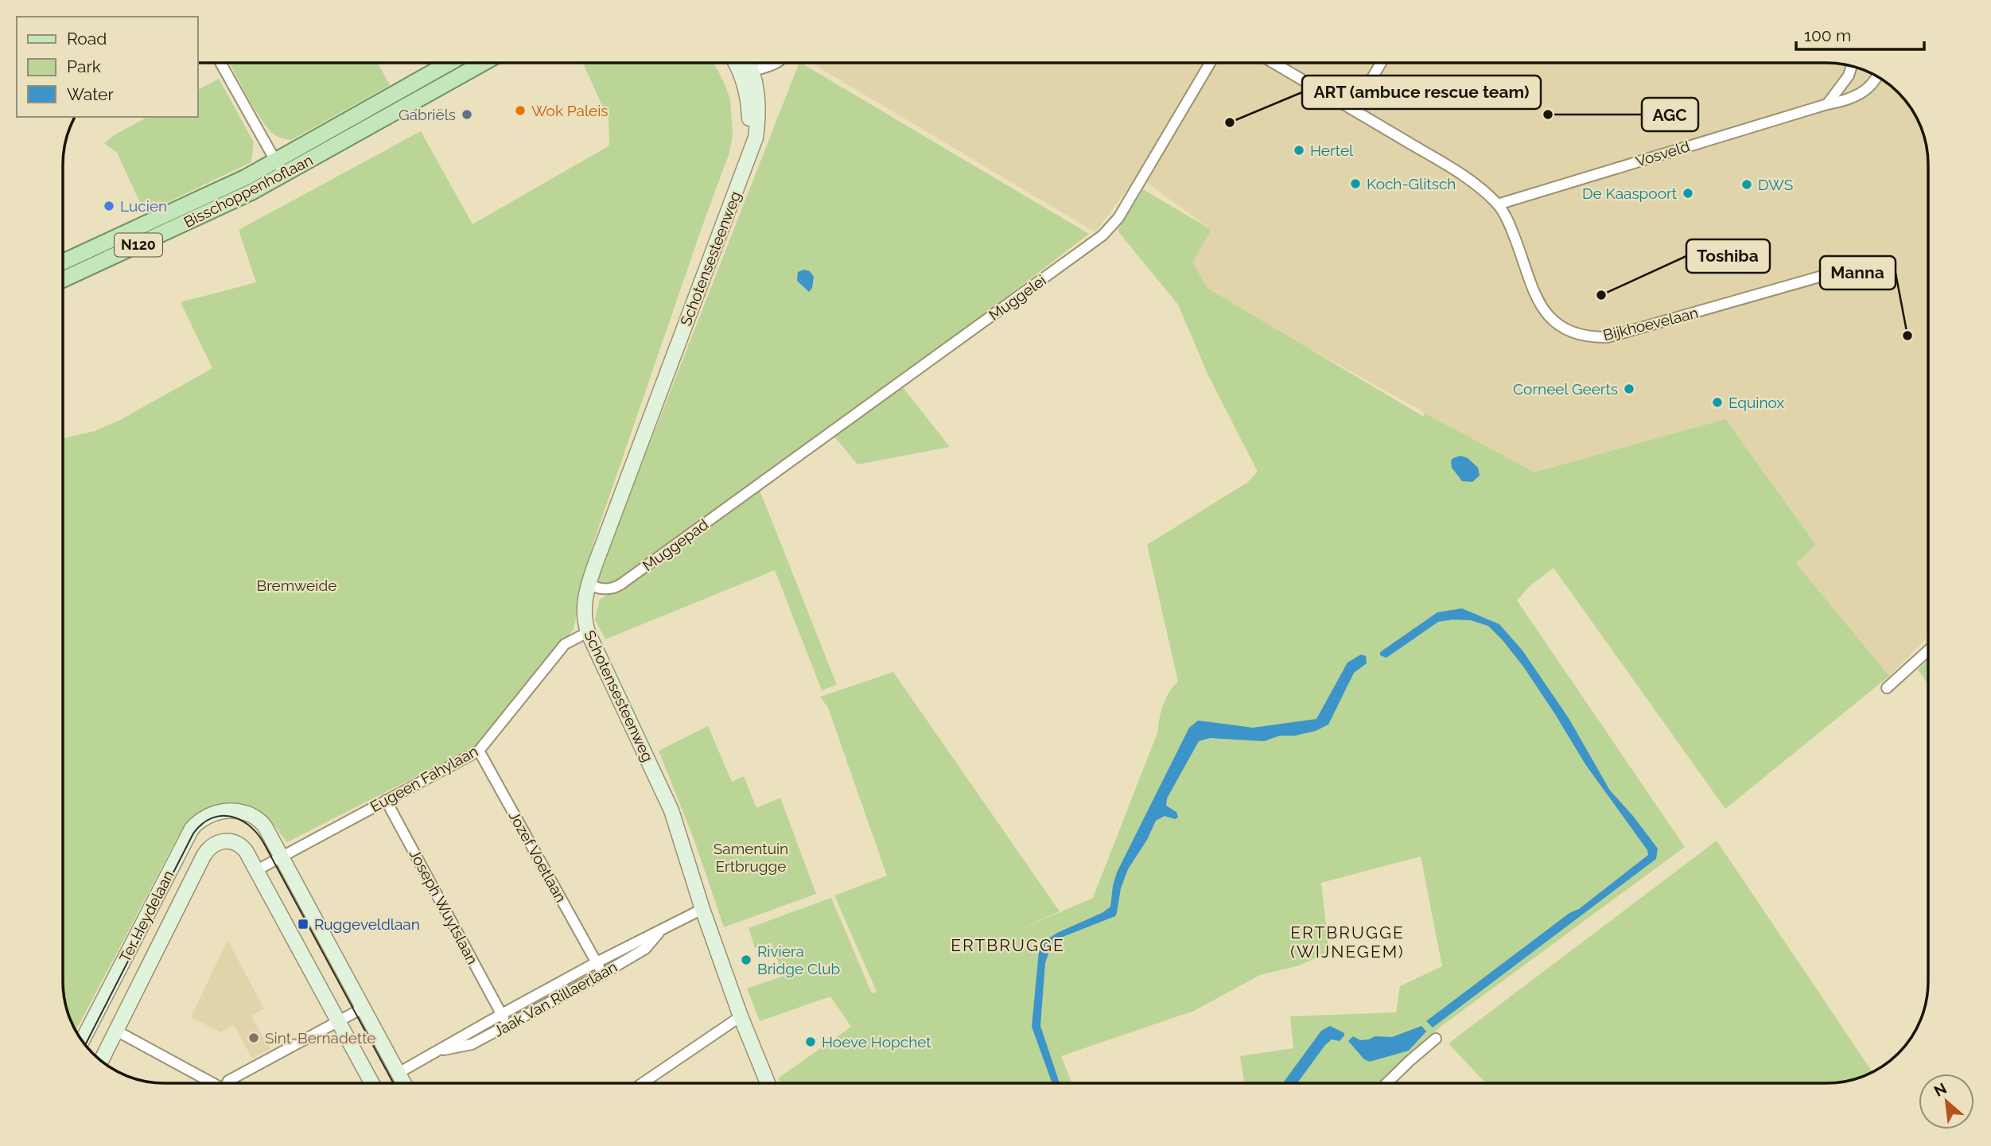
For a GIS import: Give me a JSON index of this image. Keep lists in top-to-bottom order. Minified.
{"streets":{"main road":["Bisschoppenhoflaan","N120"],"street":["Vosveld","Schotensesteenweg","Muggelei","Bijkhoevelaan","Muggepad","Eugeen Fahylaan","Jozef Voetlaan","Joseph Wuytslaan","Ter Heydelaan","Jaak Van Rillaerlaan"]},"crossings":[["Vosveld","Bijkhoevelaan"],["Schotensesteenweg","Muggepad"],["Schotensesteenweg","Eugeen Fahylaan"],["Schotensesteenweg","Jaak Van Rillaerlaan"],["Muggelei","Muggepad"],["Eugeen Fahylaan","Jozef Voetlaan"],["Eugeen Fahylaan","Joseph Wuytslaan"],["Eugeen Fahylaan","Ter Heydelaan"],["Jozef Voetlaan","Jaak Van Rillaerlaan"],["Joseph Wuytslaan","Jaak Van Rillaerlaan"]],"districts":["ERTBRUGGE (WIJNEGEM)","ERTBRUGGE"],"parks":["Bremweide","Samentuin Ertbrugge"],"places":{"other":["Wok Paleis","Gabriëls","AGC","ART (ambuce rescue team)","Hertel","Koch-Glitsch","DWS","De Kaaspoort","Lucien","Toshiba","Manna","Corneel Geerts","Equinox","Riviera Bridge Club","Sint-Bernadette","Hoeve Hopchet"],"transit":["Ruggeveldlaan"]},"legend":["Road","Park","Water"],"scale_bar":"100 m","north":"top left"}
